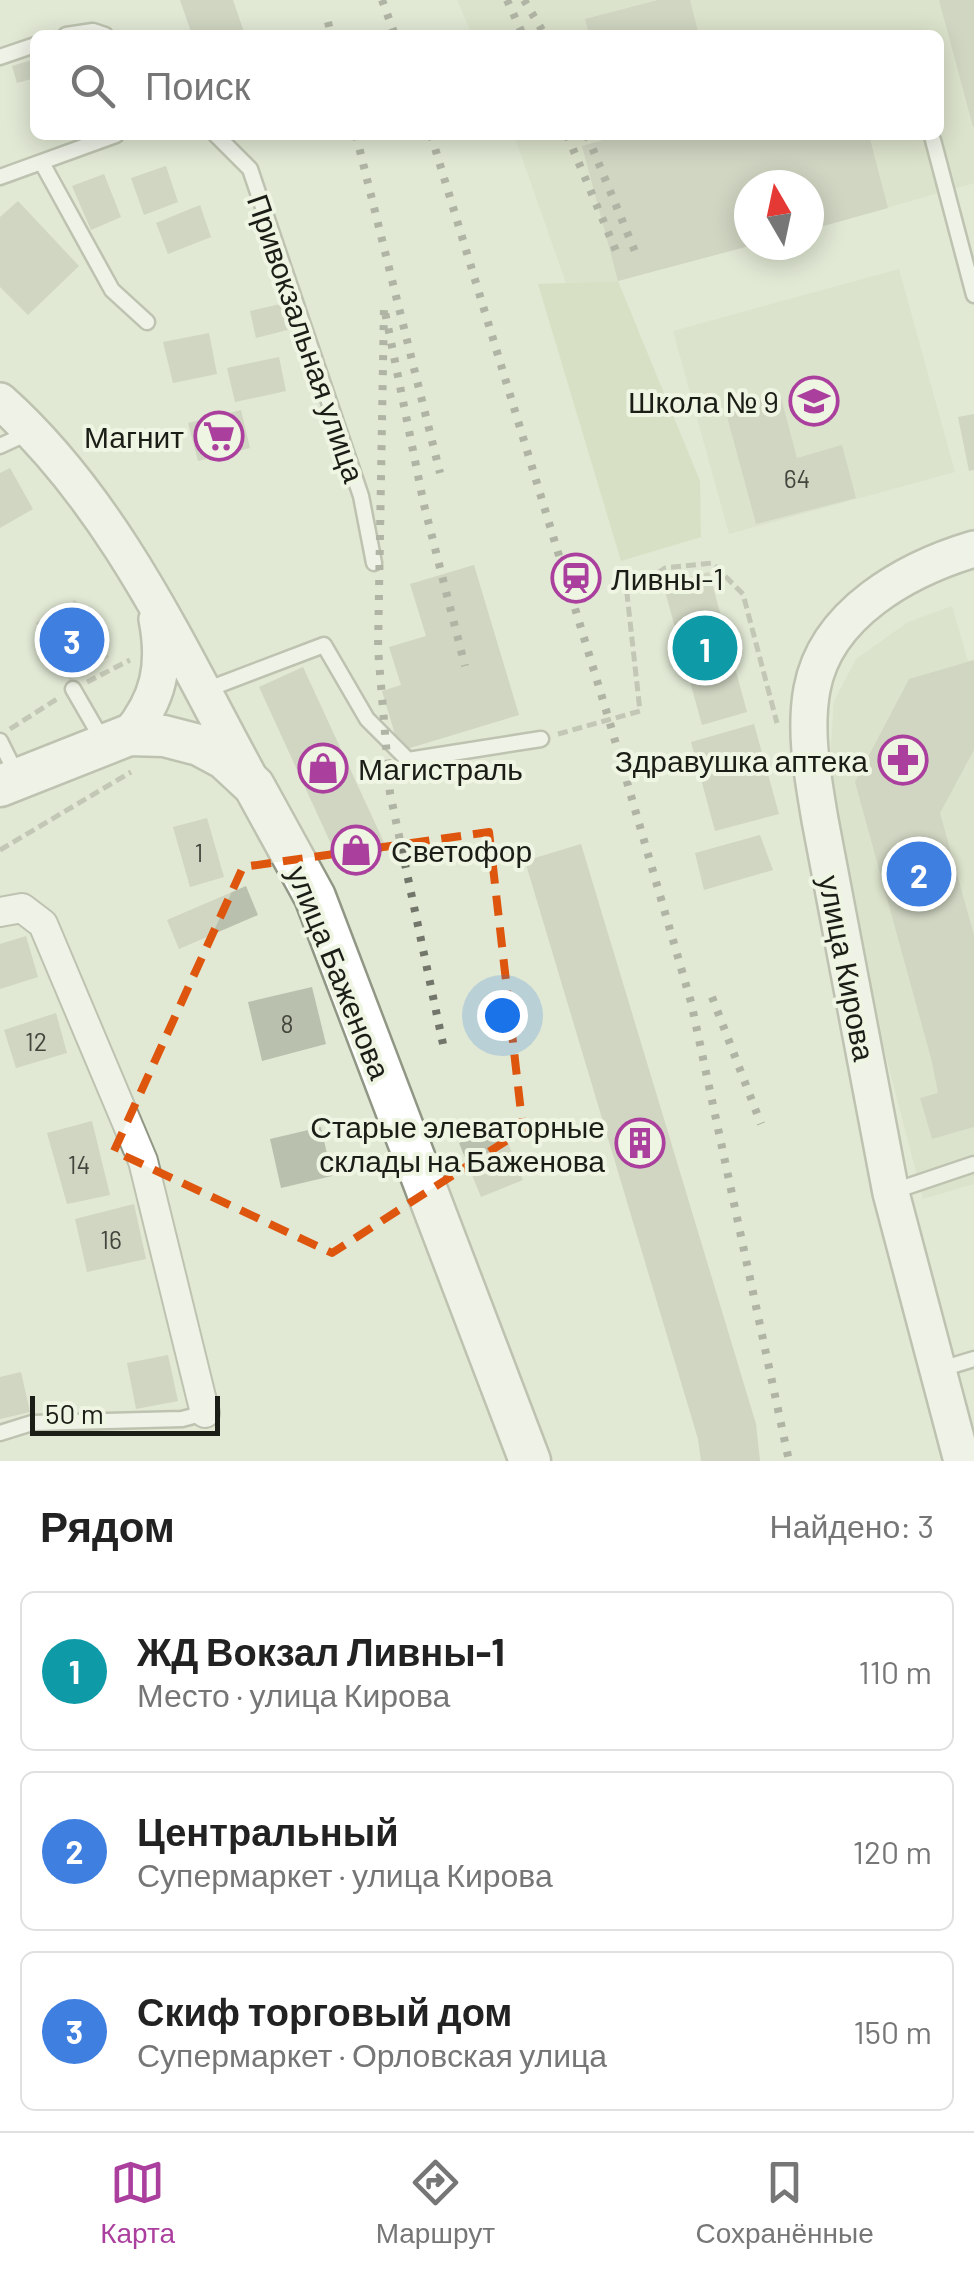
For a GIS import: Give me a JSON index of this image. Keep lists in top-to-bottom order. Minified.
{"streets":{"main road":["улица Баженова"],"street":["улица Кирова"],"lane":["Привокзальная улица"]},"places":{"school or university":["Школа № 9"],"supermarket":["Магнит"],"station":["Ливны-1"],"pharmacy":["Здравушка аптека"],"shop":["Магистраль","Светофор"],"building":["Старые элеваторные склады на Баженова"]},"house_numbers":["64","1","8","12","14","16"],"scale_bar":"50 m","north":"top","page":{"search":"Поиск","pins":["3","1","2"],"scale":"50 m","heading":["Рядом","Найдено: 3"],"list":[{"mark":"1","name":"ЖД Вокзал Ливны-1","note":"Место · улица Кирова","value":"110 m"},{"mark":"2","name":"Центральный","note":"Супермаркет · улица Кирова","value":"120 m"},{"mark":"3","name":"Скиф торговый дом","note":"Супермаркет · Орловская улица","value":"150 m"}],"nav":["Карта","Маршрут","Сохранённые"]}}
